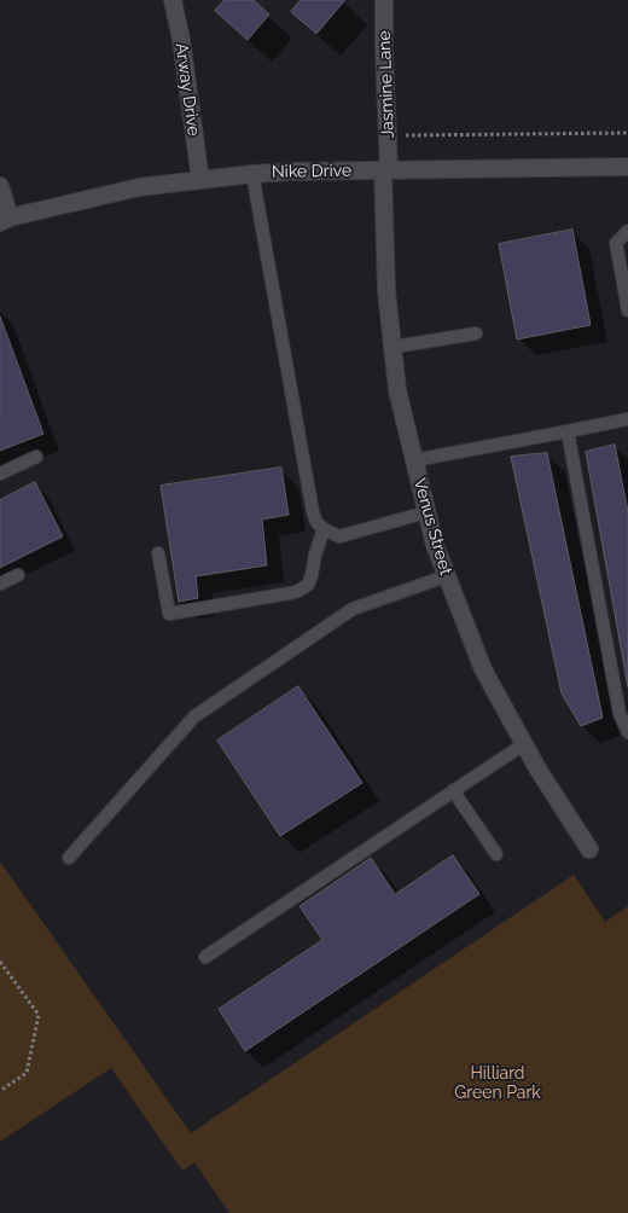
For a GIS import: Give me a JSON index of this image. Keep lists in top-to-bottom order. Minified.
{"streets":{"street":["Jasmine Lane","Arway Drive","Nike Drive","Venus Street"]},"crossings":[["Jasmine Lane","Nike Drive"],["Jasmine Lane","Venus Street"],["Arway Drive","Nike Drive"],["Nike Drive","Venus Street"]],"parks":["Hilliard Green Park"]}
